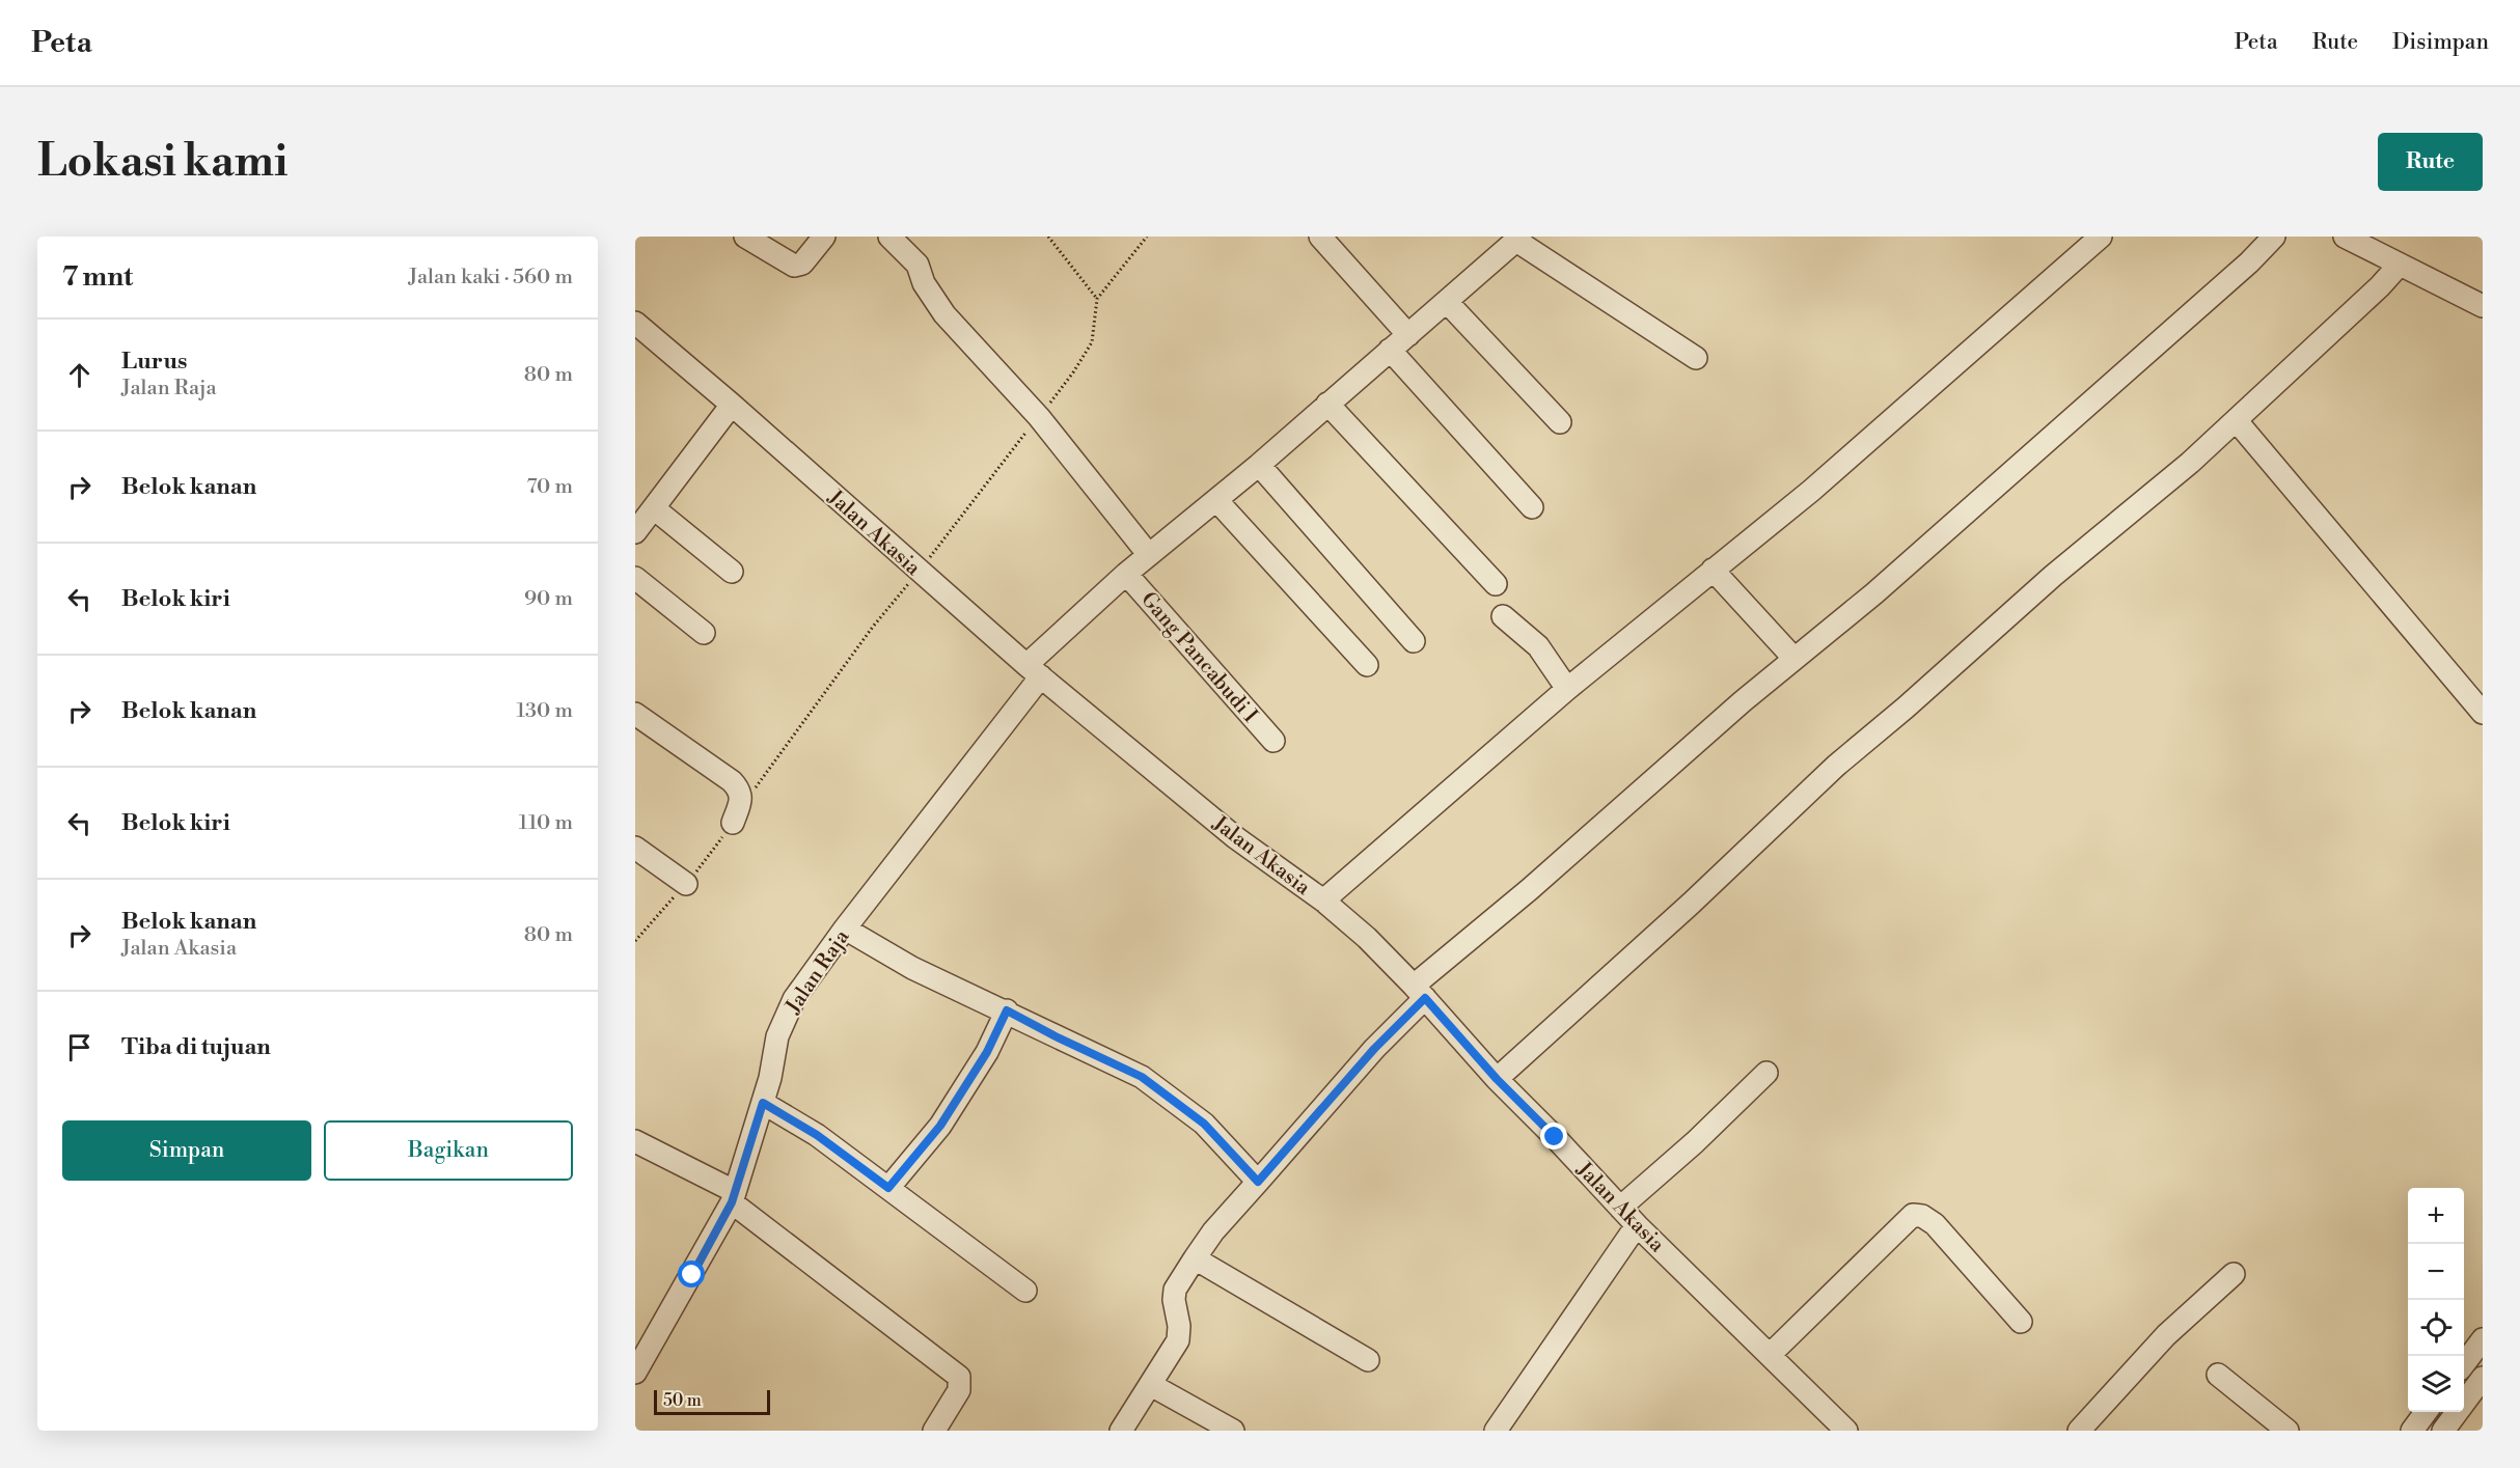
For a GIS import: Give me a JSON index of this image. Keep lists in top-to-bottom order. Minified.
{"streets":{"street":["Jalan Akasia","Gang Pancabudi I","Jalan Raja"]},"crossings":[["Jalan Akasia","Jalan Raja"],["Gang Pancabudi I","Jalan Raja"]],"scale_bar":"50 m","page":{"header":"Peta","nav":["Peta","Rute","Disimpan"],"buttons":["Rute",["Simpan","Bagikan"]],"title":"Lokasi kami","heading":["7 mnt","Jalan kaki · 560 m"],"list":[["Lurus","Jalan Raja","80 m"],["Belok kanan","70 m"],["Belok kiri","90 m"],["Belok kanan","130 m"],["Belok kiri","110 m"],["Belok kanan","Jalan Akasia","80 m"],"Tiba di tujuan"],"map_buttons":["+","−"],"scale":"50 m"}}
